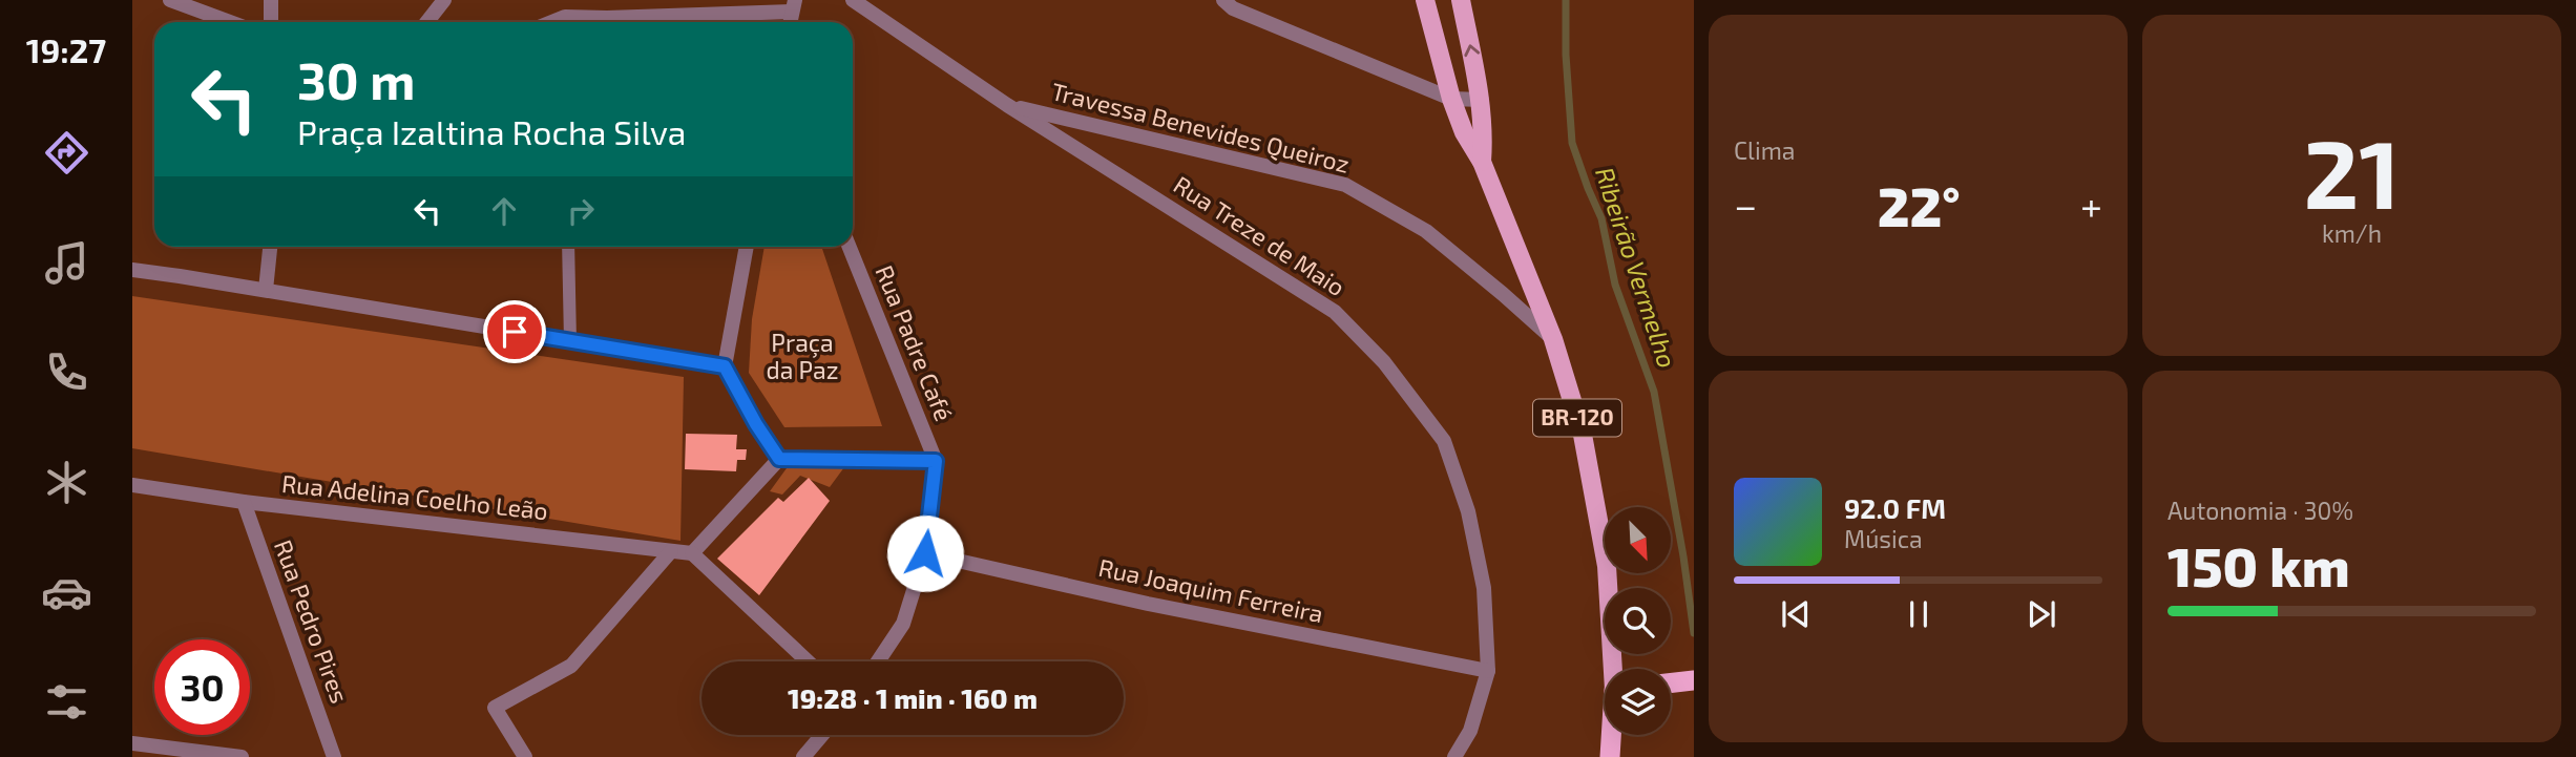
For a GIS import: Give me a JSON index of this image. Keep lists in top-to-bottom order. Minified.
{"streets":{"highway":["BR-120"],"street":["Travessa Benevides Queiroz","Rua Treze de Maio","Rua Padre Café","Rua Adelina Coelho Leão","Rua Joaquim Ferreira","Rua Pedro Pires"]},"crossings":[["Travessa Benevides Queiroz","Rua Treze de Maio"],["Travessa Benevides Queiroz","BR-120"],["Rua Treze de Maio","Rua Joaquim Ferreira"],["Rua Padre Café","Rua Joaquim Ferreira"],["Rua Adelina Coelho Leão","Rua Pedro Pires"]],"water":["Ribeirão Vermelho"],"parks":["Praça da Paz"],"north":"bottom right","page":{"tabs":"19:27","tile":["Clima",["21","km/h"],["Autonomia · 30%","150 km"]],"turn":["30 m","Praça Izaltina Rocha Silva"],"heat":["−","22°","+"],"song":["92.0 FM","Música"],"limit":"30","trip":"19:28 · 1 min · 160 m"}}
